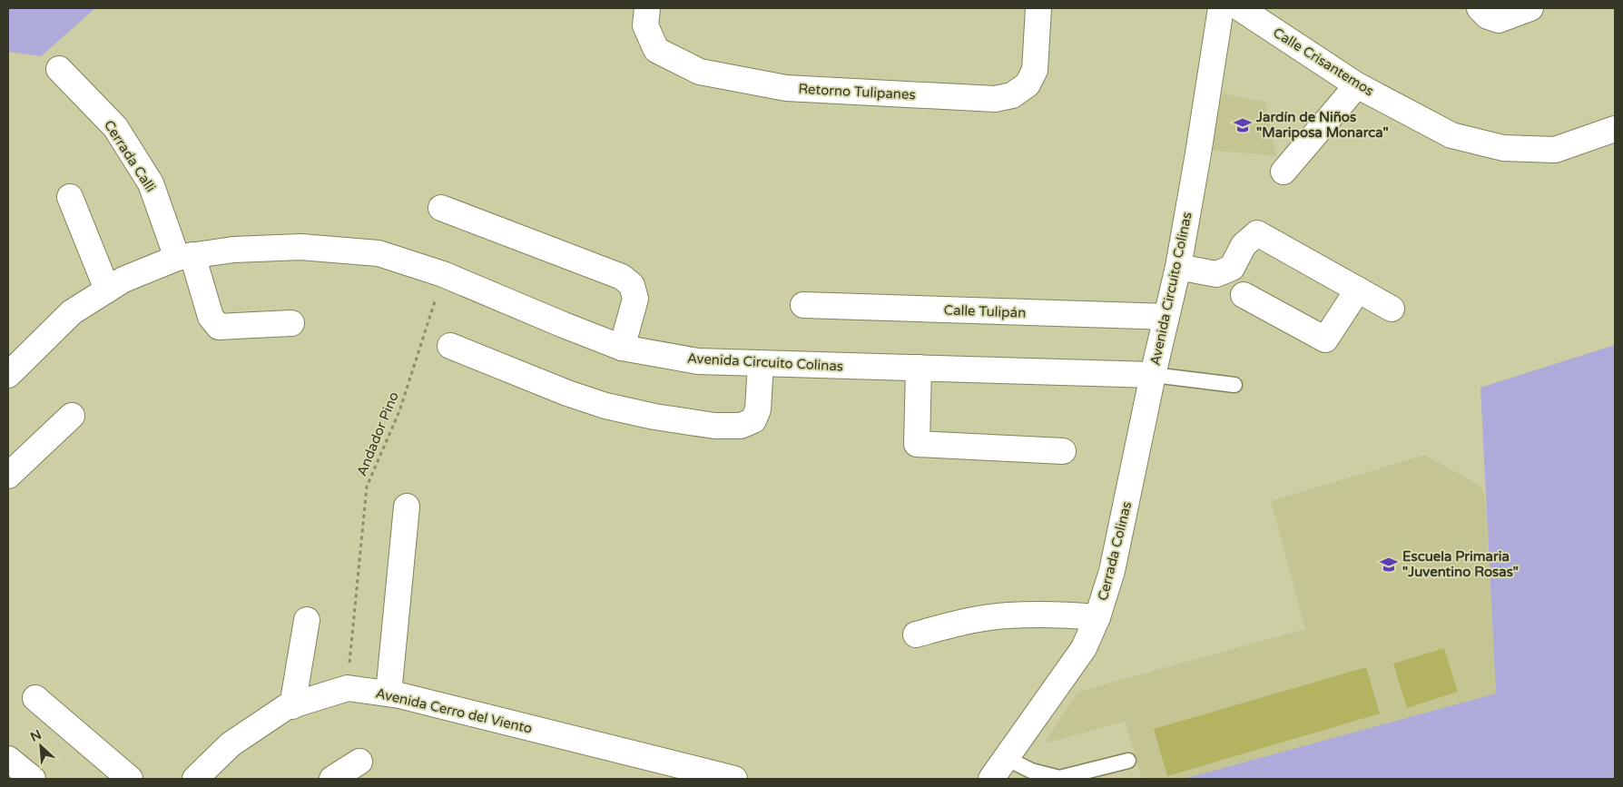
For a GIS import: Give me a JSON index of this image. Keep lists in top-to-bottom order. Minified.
{"streets":{"street":["Calle Crisantemos","Retorno Tulipanes","Cerrada Calli","Avenida Circuito Colinas","Calle Tulipán","Cerrada Colinas","Avenida Cerro del Viento"],"path":["Andador Pino"]},"crossings":[["Cerrada Calli","Avenida Circuito Colinas"],["Avenida Circuito Colinas","Calle Tulipán"],["Avenida Circuito Colinas","Andador Pino"],["Avenida Circuito Colinas","Cerrada Colinas"],["Andador Pino","Avenida Cerro del Viento"]],"places":{"school or university":["Jardín de Niños \"Mariposa Monarca\"","Escuela Primaria \"Juventino Rosas\""]},"north":"top left"}
